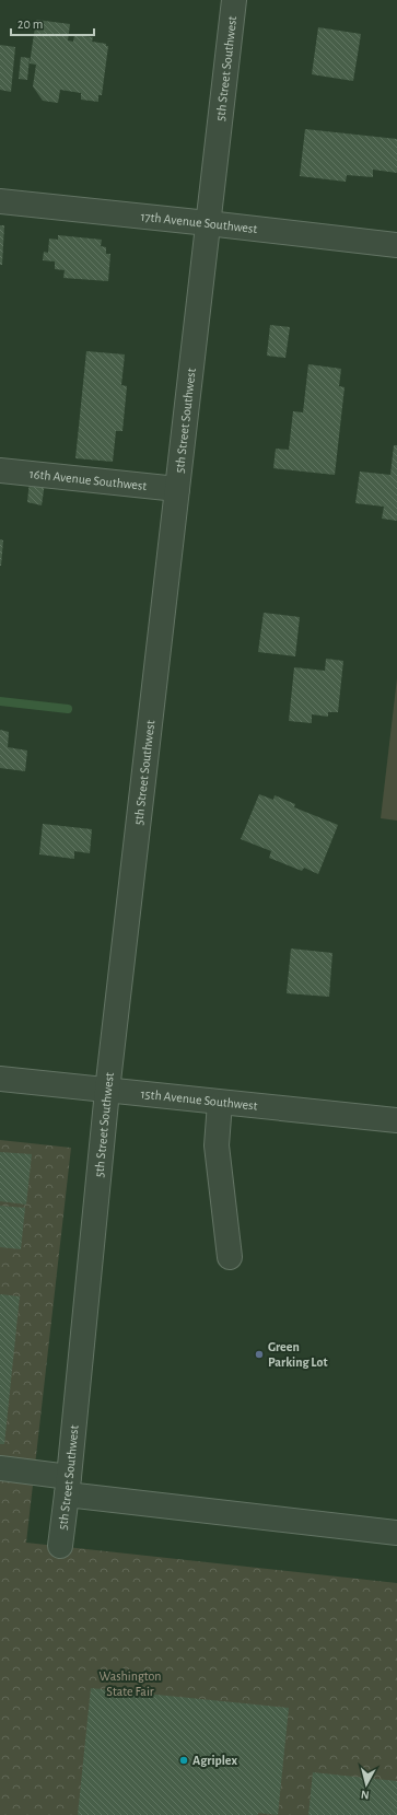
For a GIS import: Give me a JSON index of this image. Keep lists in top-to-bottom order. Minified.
{"streets":{"street":["5th Street Southwest","17th Avenue Southwest","16th Avenue Southwest","15th Avenue Southwest"]},"crossings":[["5th Street Southwest","17th Avenue Southwest"],["5th Street Southwest","16th Avenue Southwest"],["5th Street Southwest","15th Avenue Southwest"]],"parks":["Washington State Fair"],"places":["Green Parking Lot","Agriplex"],"scale_bar":"20 m","north":"bottom"}
